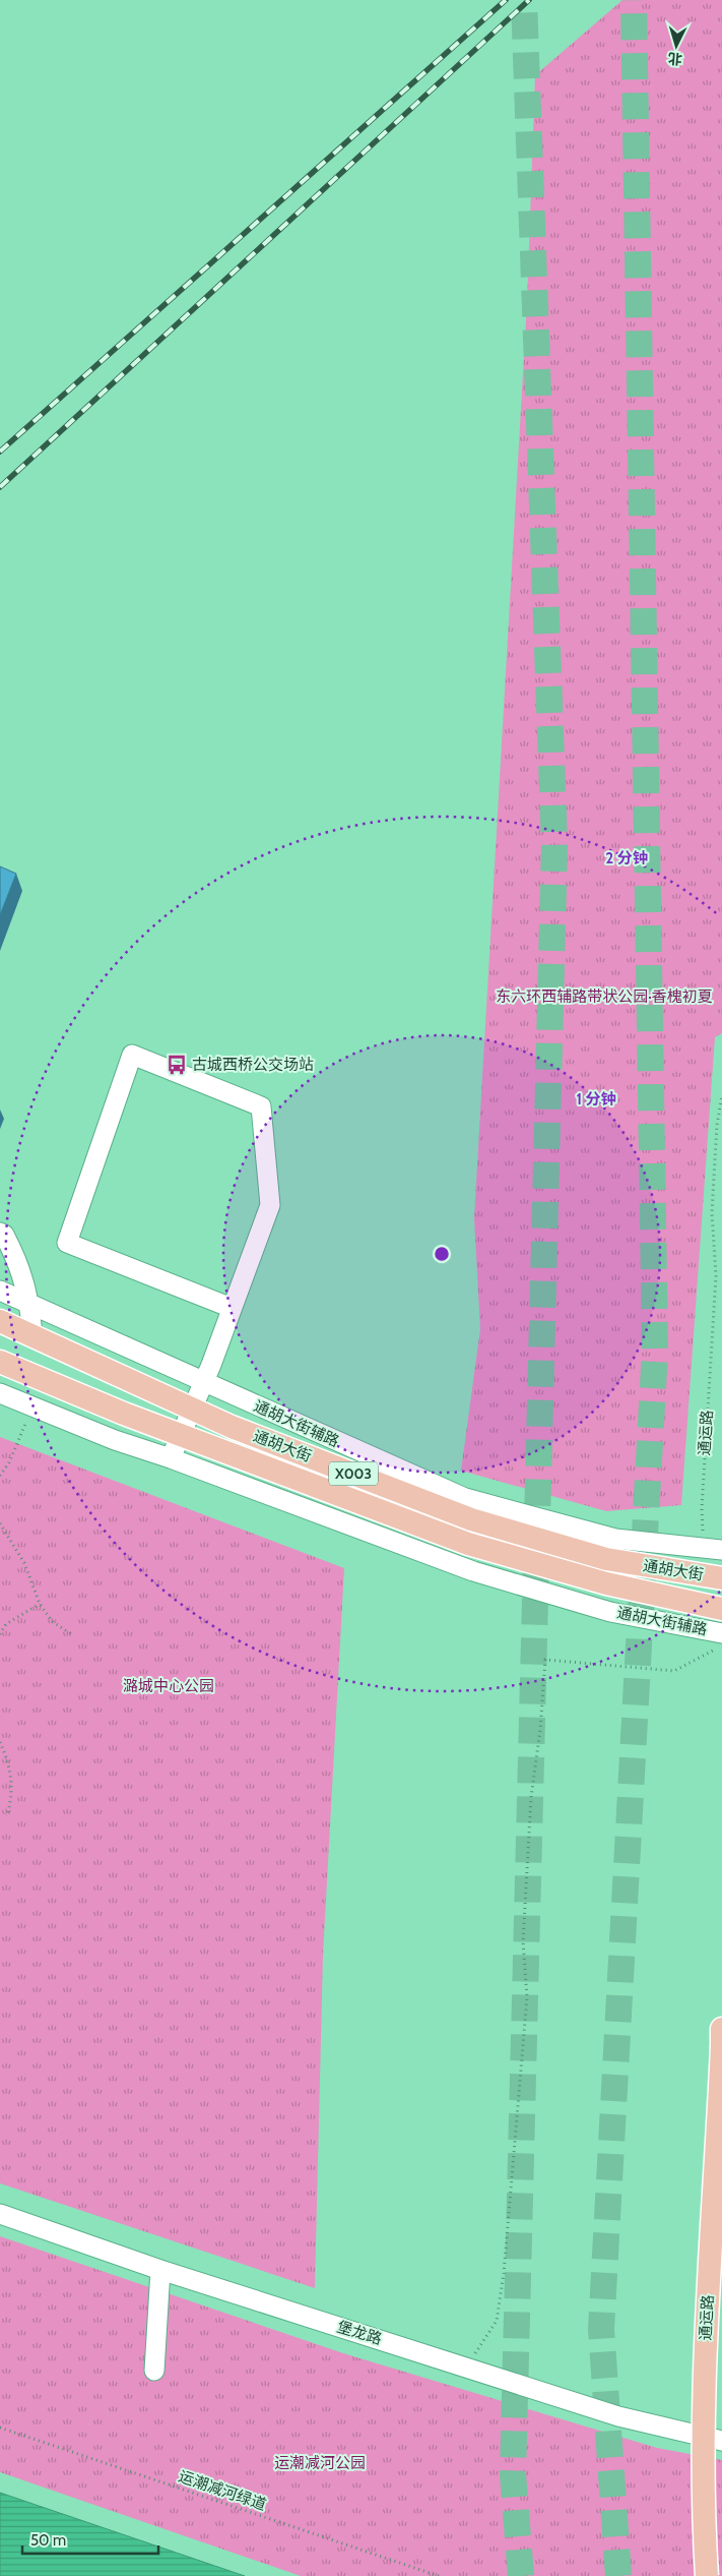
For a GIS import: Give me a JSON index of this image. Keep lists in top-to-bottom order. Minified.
{"streets":{"main road":["通运路","通胡大街","X003"],"street":["通胡大街辅路","堡龙路"],"path":["运潮减河绿道"]},"crossings":[["通胡大街辅路","通运路"]],"parks":["东六环西辅路带状公园·香槐初夏","潞城中心公园","运潮减河公园"],"places":{"bus stop":["古城西桥公交场站"]},"scale_bar":"50 m","north":"bottom","rings":["2 分钟","1 分钟"]}
